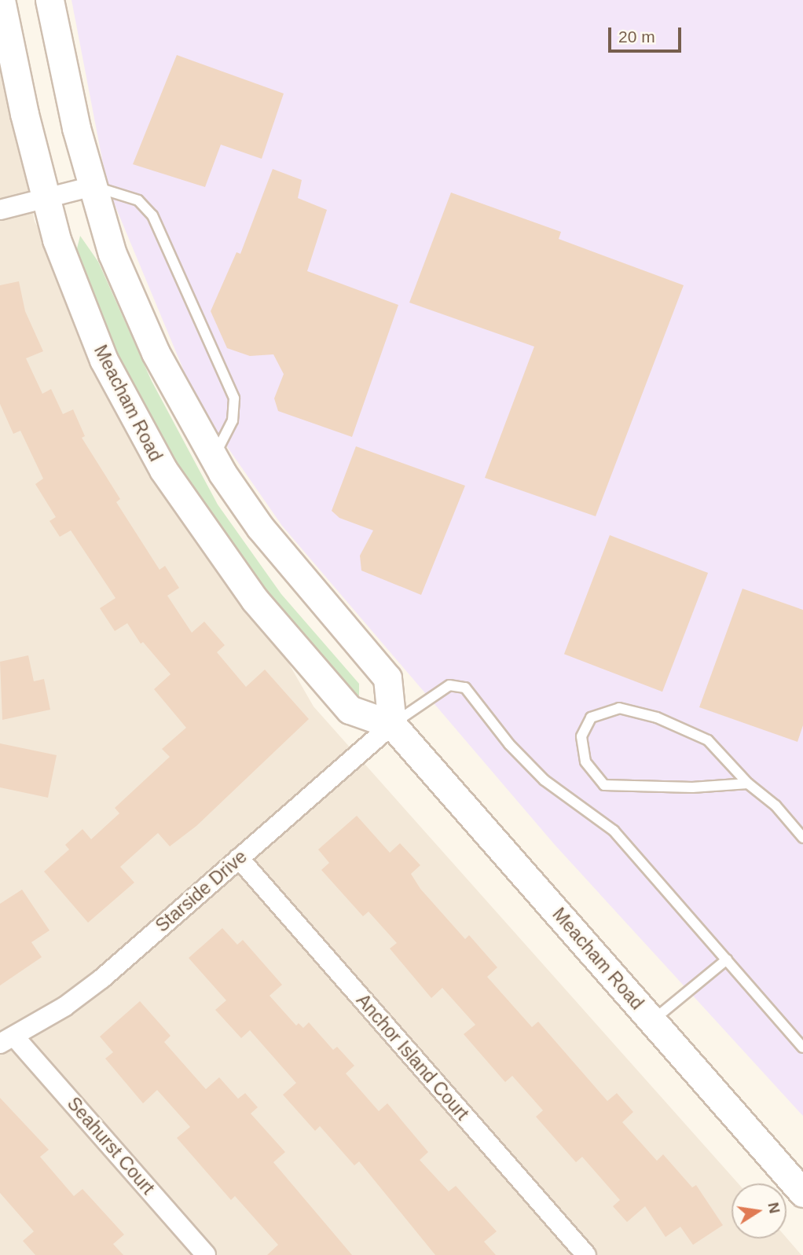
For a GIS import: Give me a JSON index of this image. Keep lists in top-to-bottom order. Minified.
{"streets":{"street":["Meacham Road","Starside Drive","Anchor Island Court","Seahurst Court"]},"crossings":[["Meacham Road","Starside Drive"],["Starside Drive","Anchor Island Court"],["Starside Drive","Seahurst Court"]],"scale_bar":"20 m","north":"right"}
